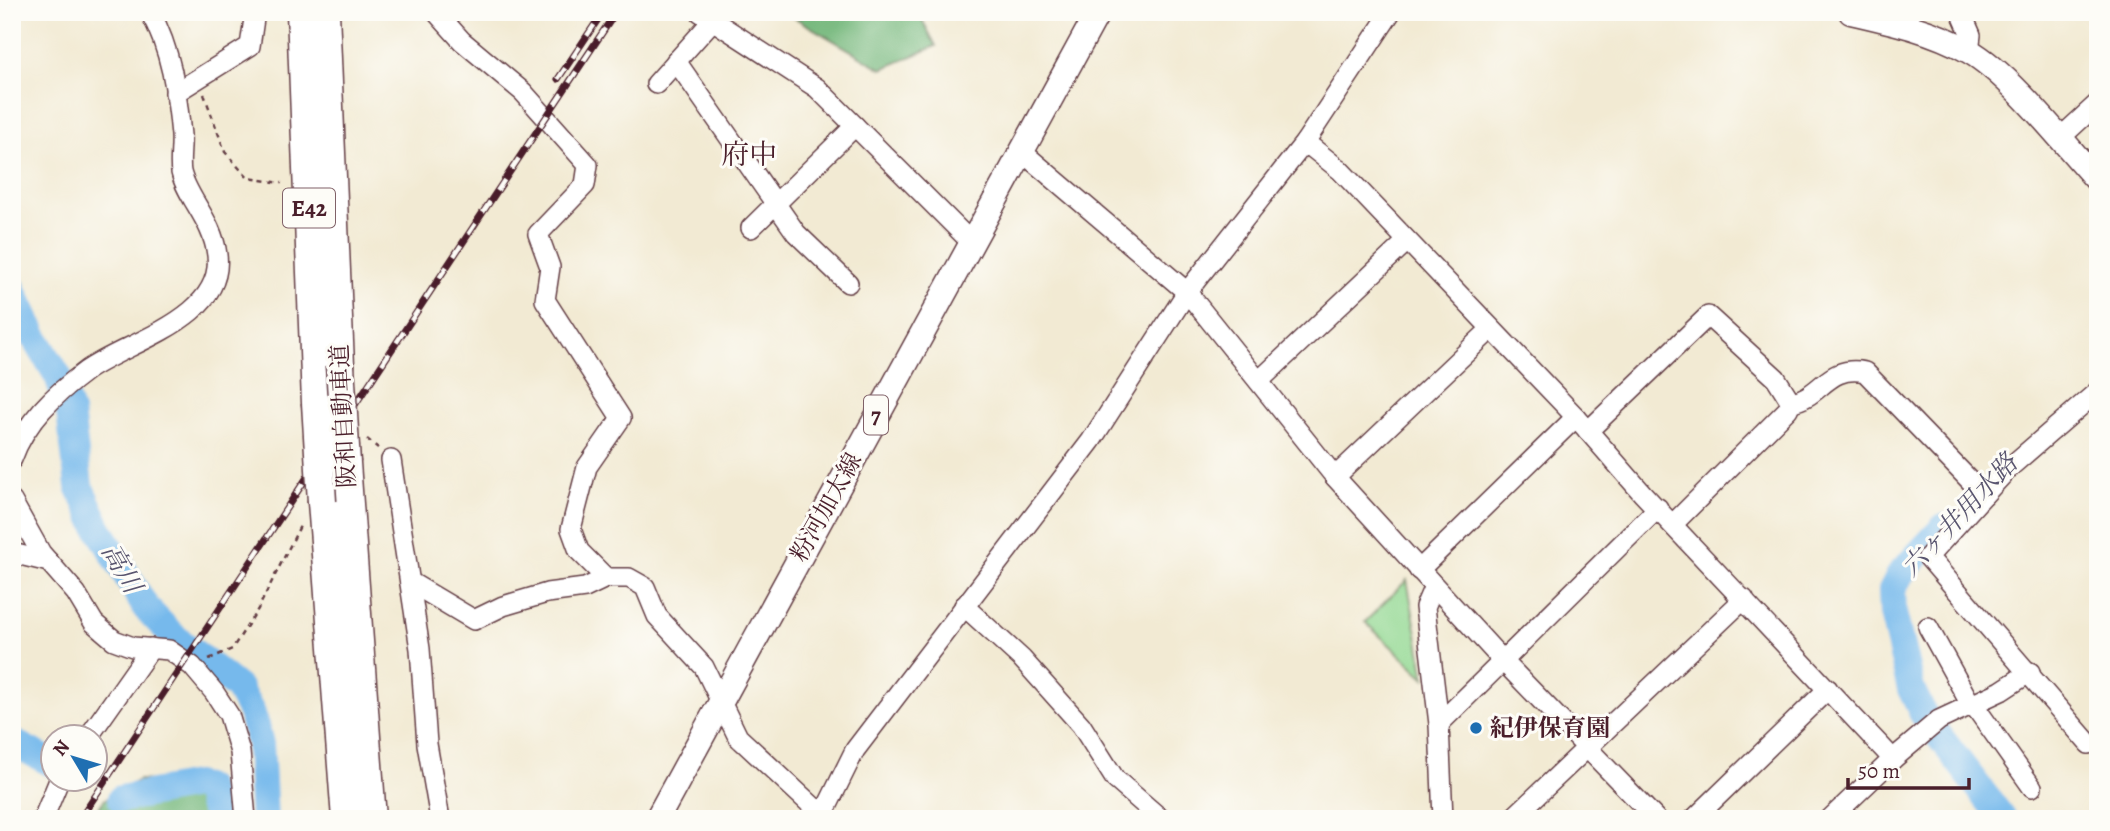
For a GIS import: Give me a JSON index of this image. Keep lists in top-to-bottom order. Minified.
{"streets":{"highway":["E42","阪和自動車道"],"main road":["7","粉河加太線"]},"districts":["府中"],"water":["六ヶ井用水路","高川"],"places":["紀伊保育園"],"scale_bar":"50 m","north":"top left"}
